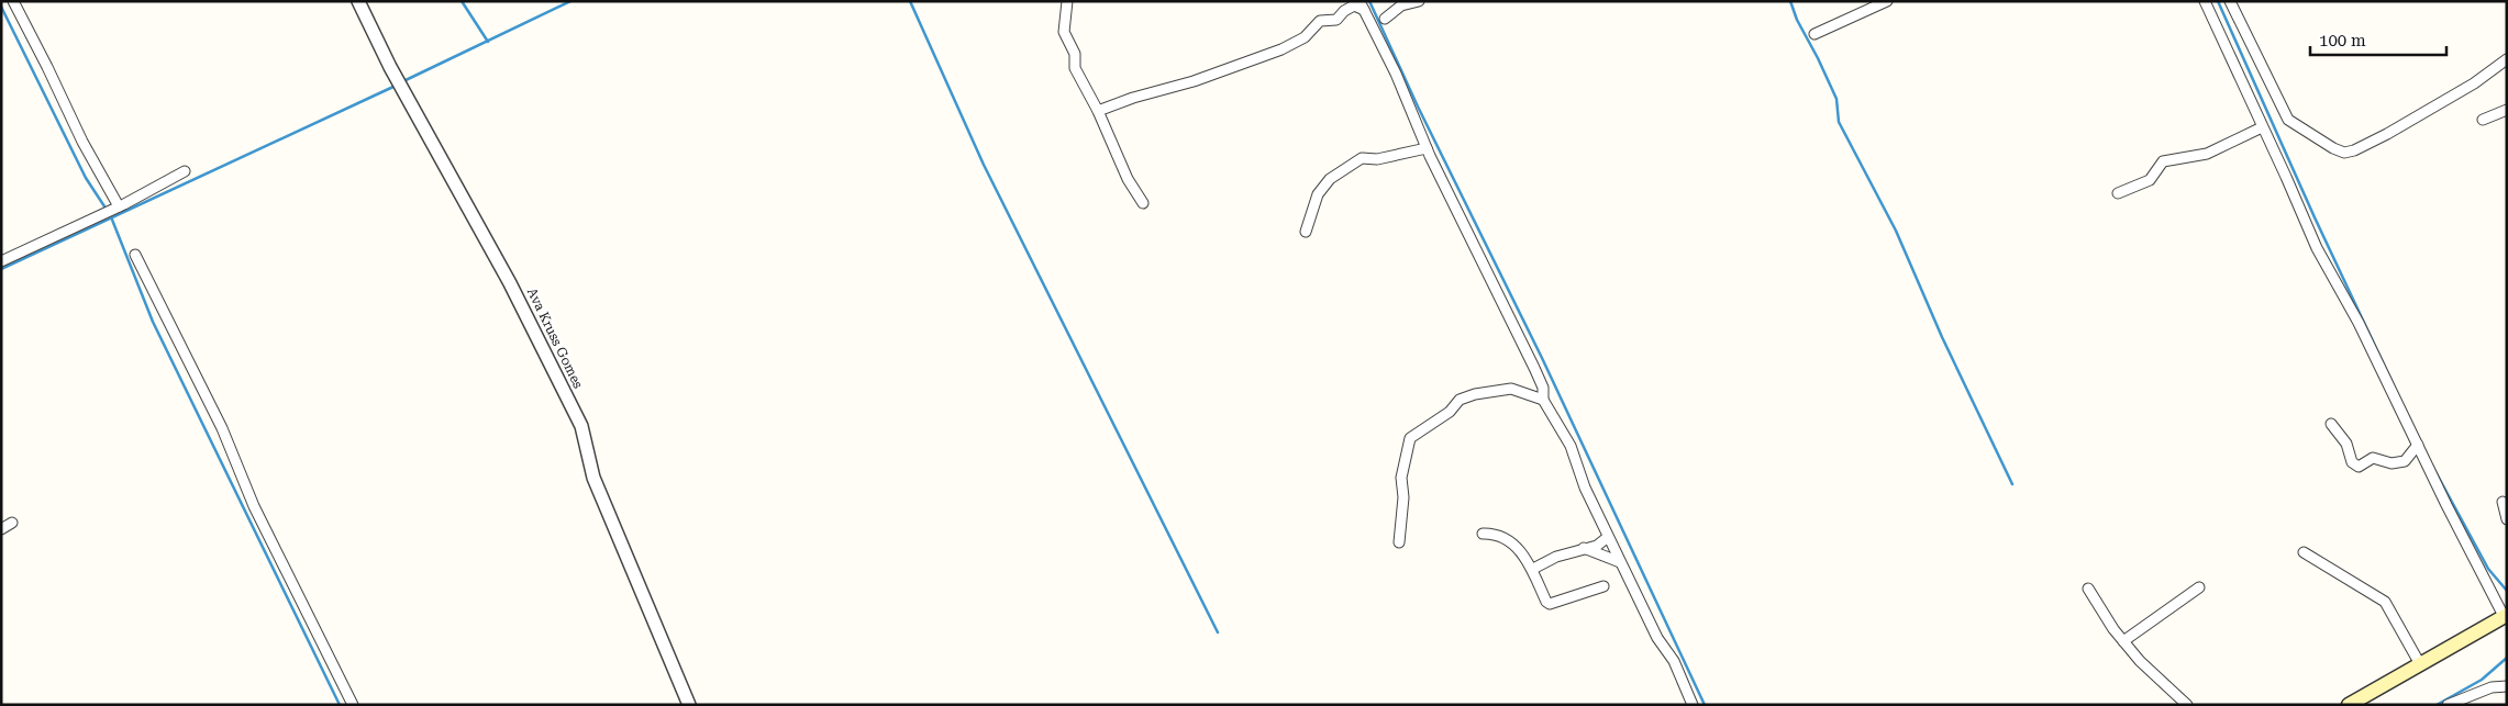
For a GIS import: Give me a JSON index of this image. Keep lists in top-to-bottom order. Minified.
{"streets":{"street":["Ava Kruss Gomes"]},"scale_bar":"100 m"}
